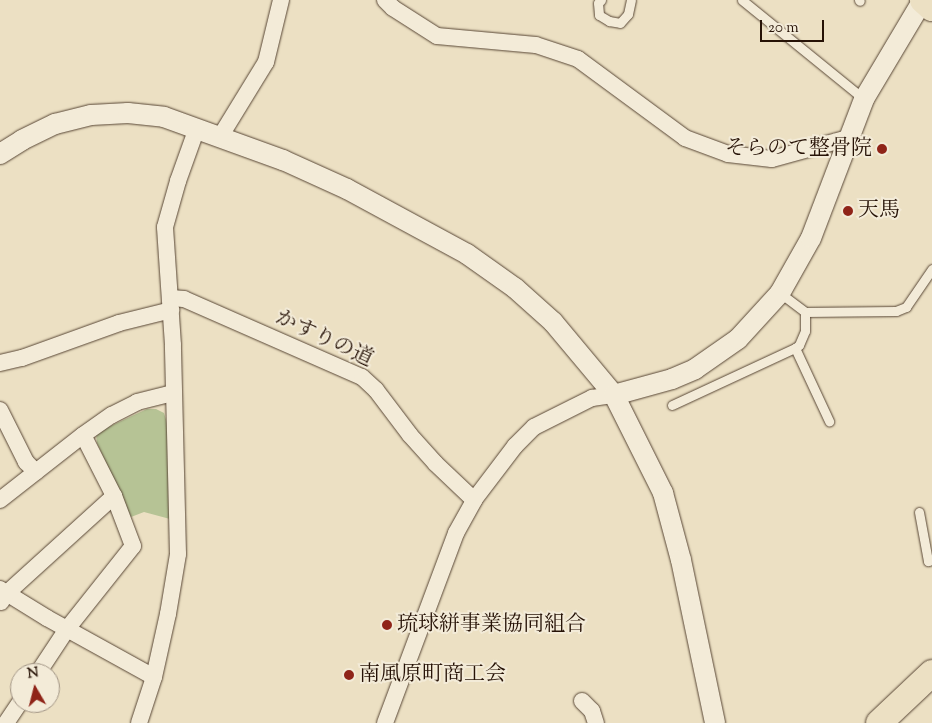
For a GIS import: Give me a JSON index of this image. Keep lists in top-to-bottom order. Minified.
{"streets":{"street":["かすりの道"]},"places":["そらのて整骨院","天馬","琉球絣事業協同組合","南風原町商工会"],"scale_bar":"20 m","north":"top"}
